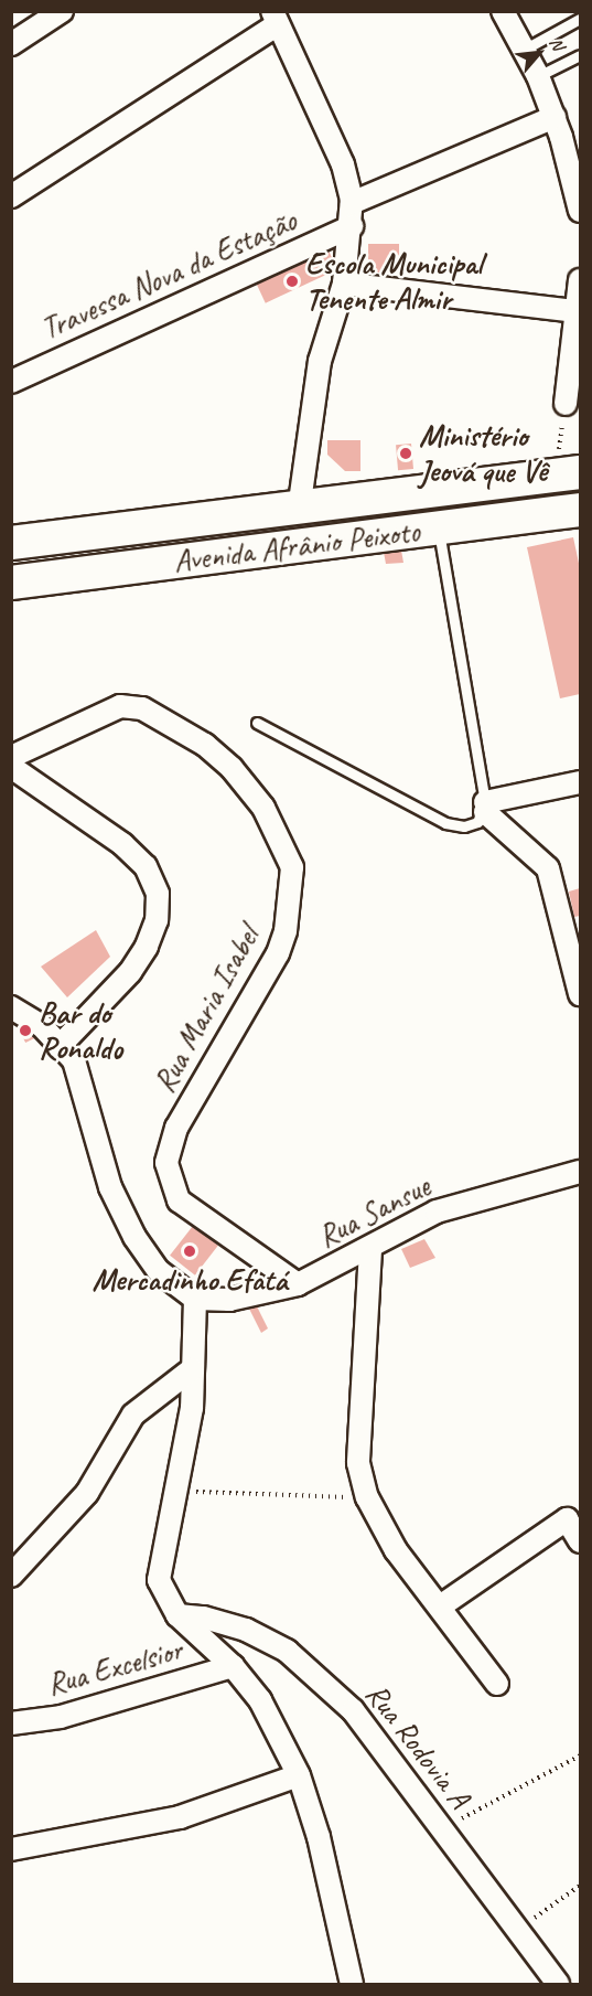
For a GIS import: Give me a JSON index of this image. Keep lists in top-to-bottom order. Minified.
{"streets":{"main road":["Avenida Afrânio Peixoto"],"street":["Travessa Nova da Estação","Rua Maria Isabel","Rua Sansue","Rua Excelsior","Rua Rodovia A"]},"crossings":[["Rua Maria Isabel","Rua Sansue"]],"places":["Escola Municipal Tenente Almir","Ministério Jeová que Vê","Bar do Ronaldo","Mercadinho Efatá"],"north":"top right"}
